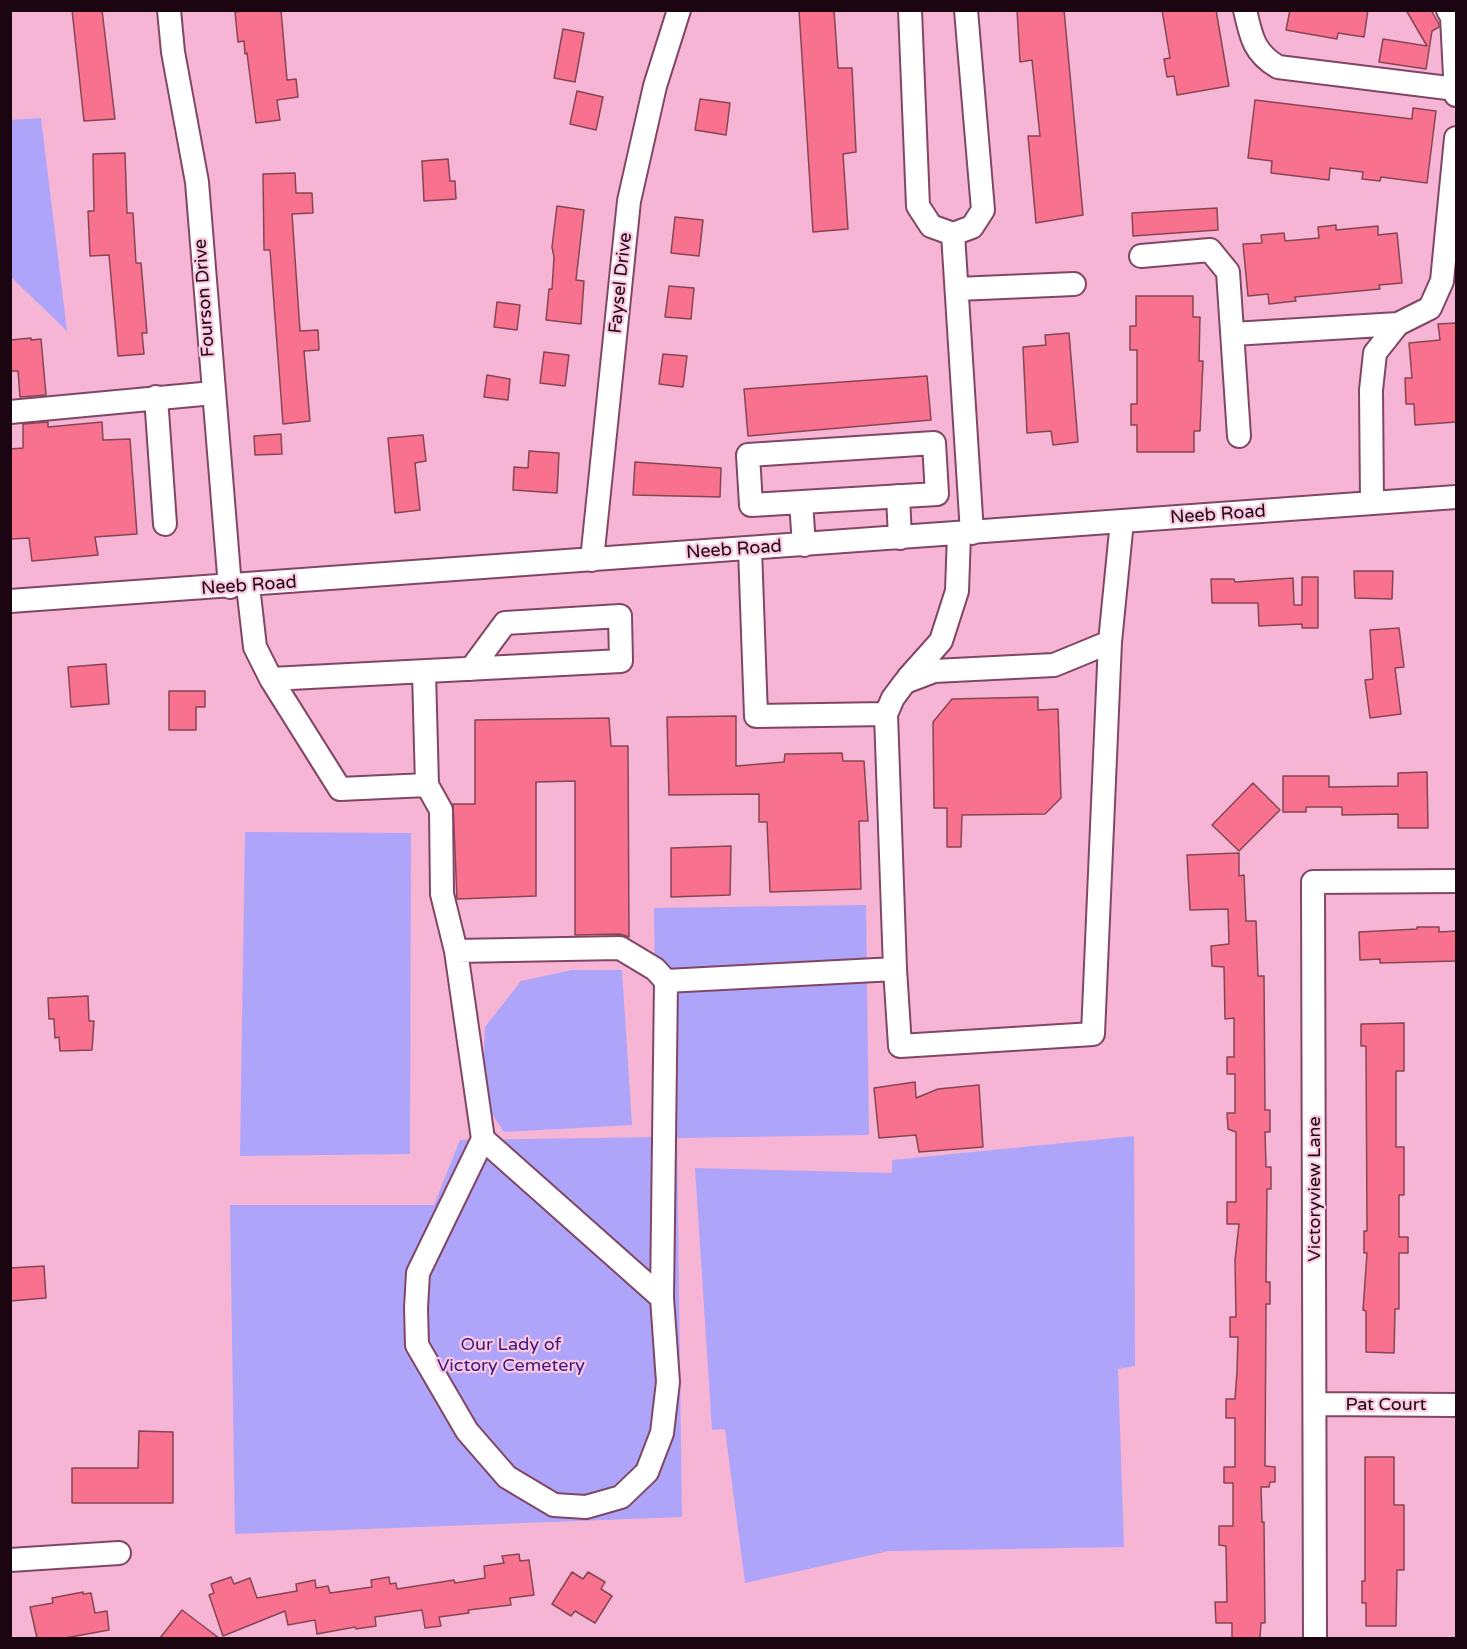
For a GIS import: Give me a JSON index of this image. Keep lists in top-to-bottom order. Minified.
{"streets":{"street":["Faysel Drive","Fourson Drive","Neeb Road","Victoryview Lane","Pat Court"]},"crossings":[["Faysel Drive","Neeb Road"],["Fourson Drive","Neeb Road"],["Victoryview Lane","Pat Court"]],"parks":["Our Lady of Victory Cemetery"]}
